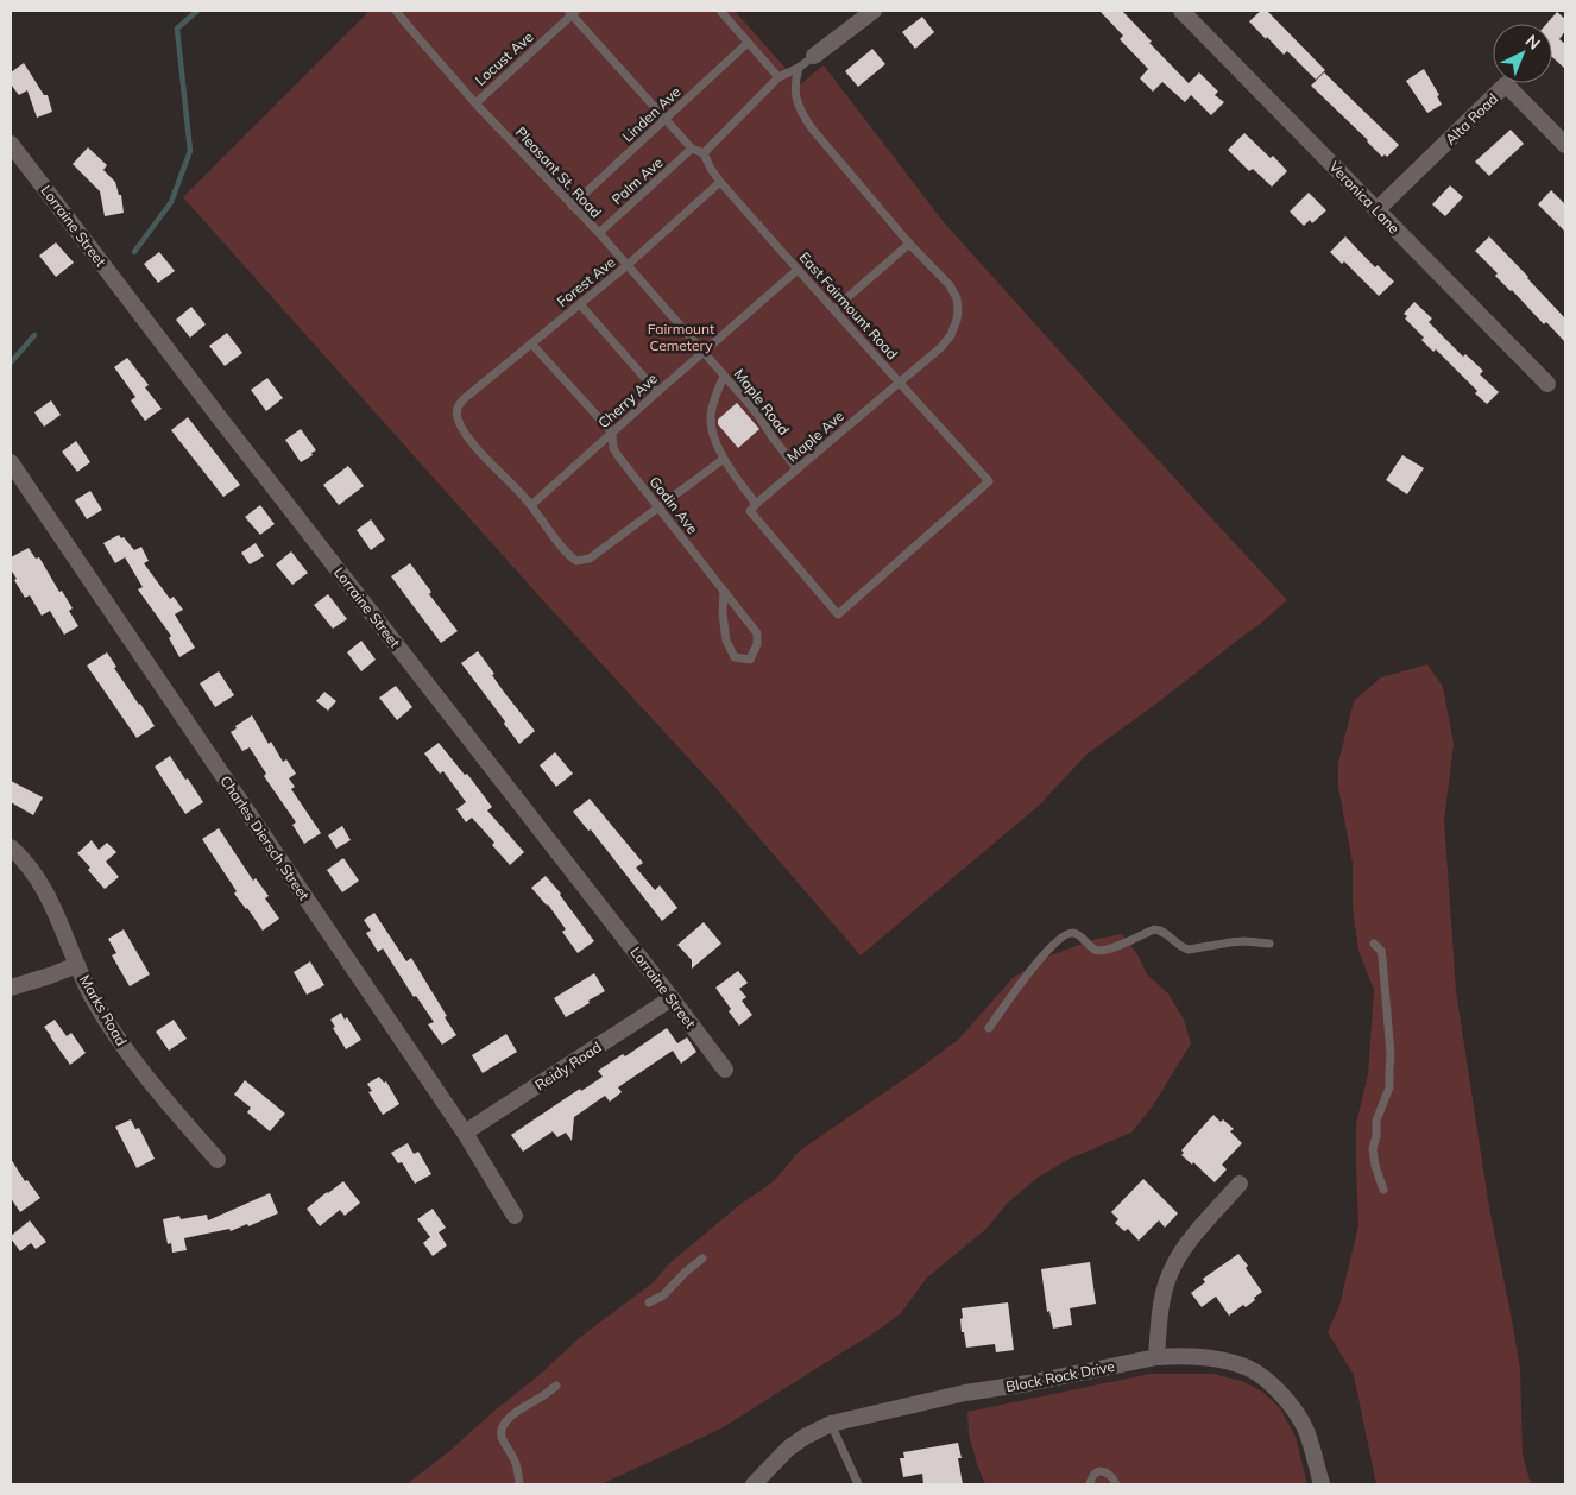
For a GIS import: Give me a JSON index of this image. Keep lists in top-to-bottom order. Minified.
{"streets":{"street":["Alta Road","Veronica Lane","Lorraine Street","Charles Diersch Street","Marks Road","Reidy Road","Black Rock Drive"],"lane":["Locust Ave","Linden Ave","Pleasant St. Road","Palm Ave","Forest Ave","East Fairmount Road","Cherry Ave","Maple Road","Maple Ave","Godin Ave"]},"crossings":[["Locust Ave","Pleasant St. Road"],["Linden Ave","Pleasant St. Road"],["Alta Road","Veronica Lane"],["Pleasant St. Road","Palm Ave"],["Pleasant St. Road","Forest Ave"],["Pleasant St. Road","Cherry Ave"],["Pleasant St. Road","Maple Road"],["Lorraine Street","Reidy Road"],["Forest Ave","East Fairmount Road"],["Forest Ave","Cherry Ave"],["East Fairmount Road","Cherry Ave"],["East Fairmount Road","Maple Ave"],["Cherry Ave","Maple Road"],["Cherry Ave","Godin Ave"],["Maple Road","Maple Ave"],["Charles Diersch Street","Reidy Road"]],"parks":["Fairmount Cemetery"],"north":"top right"}
